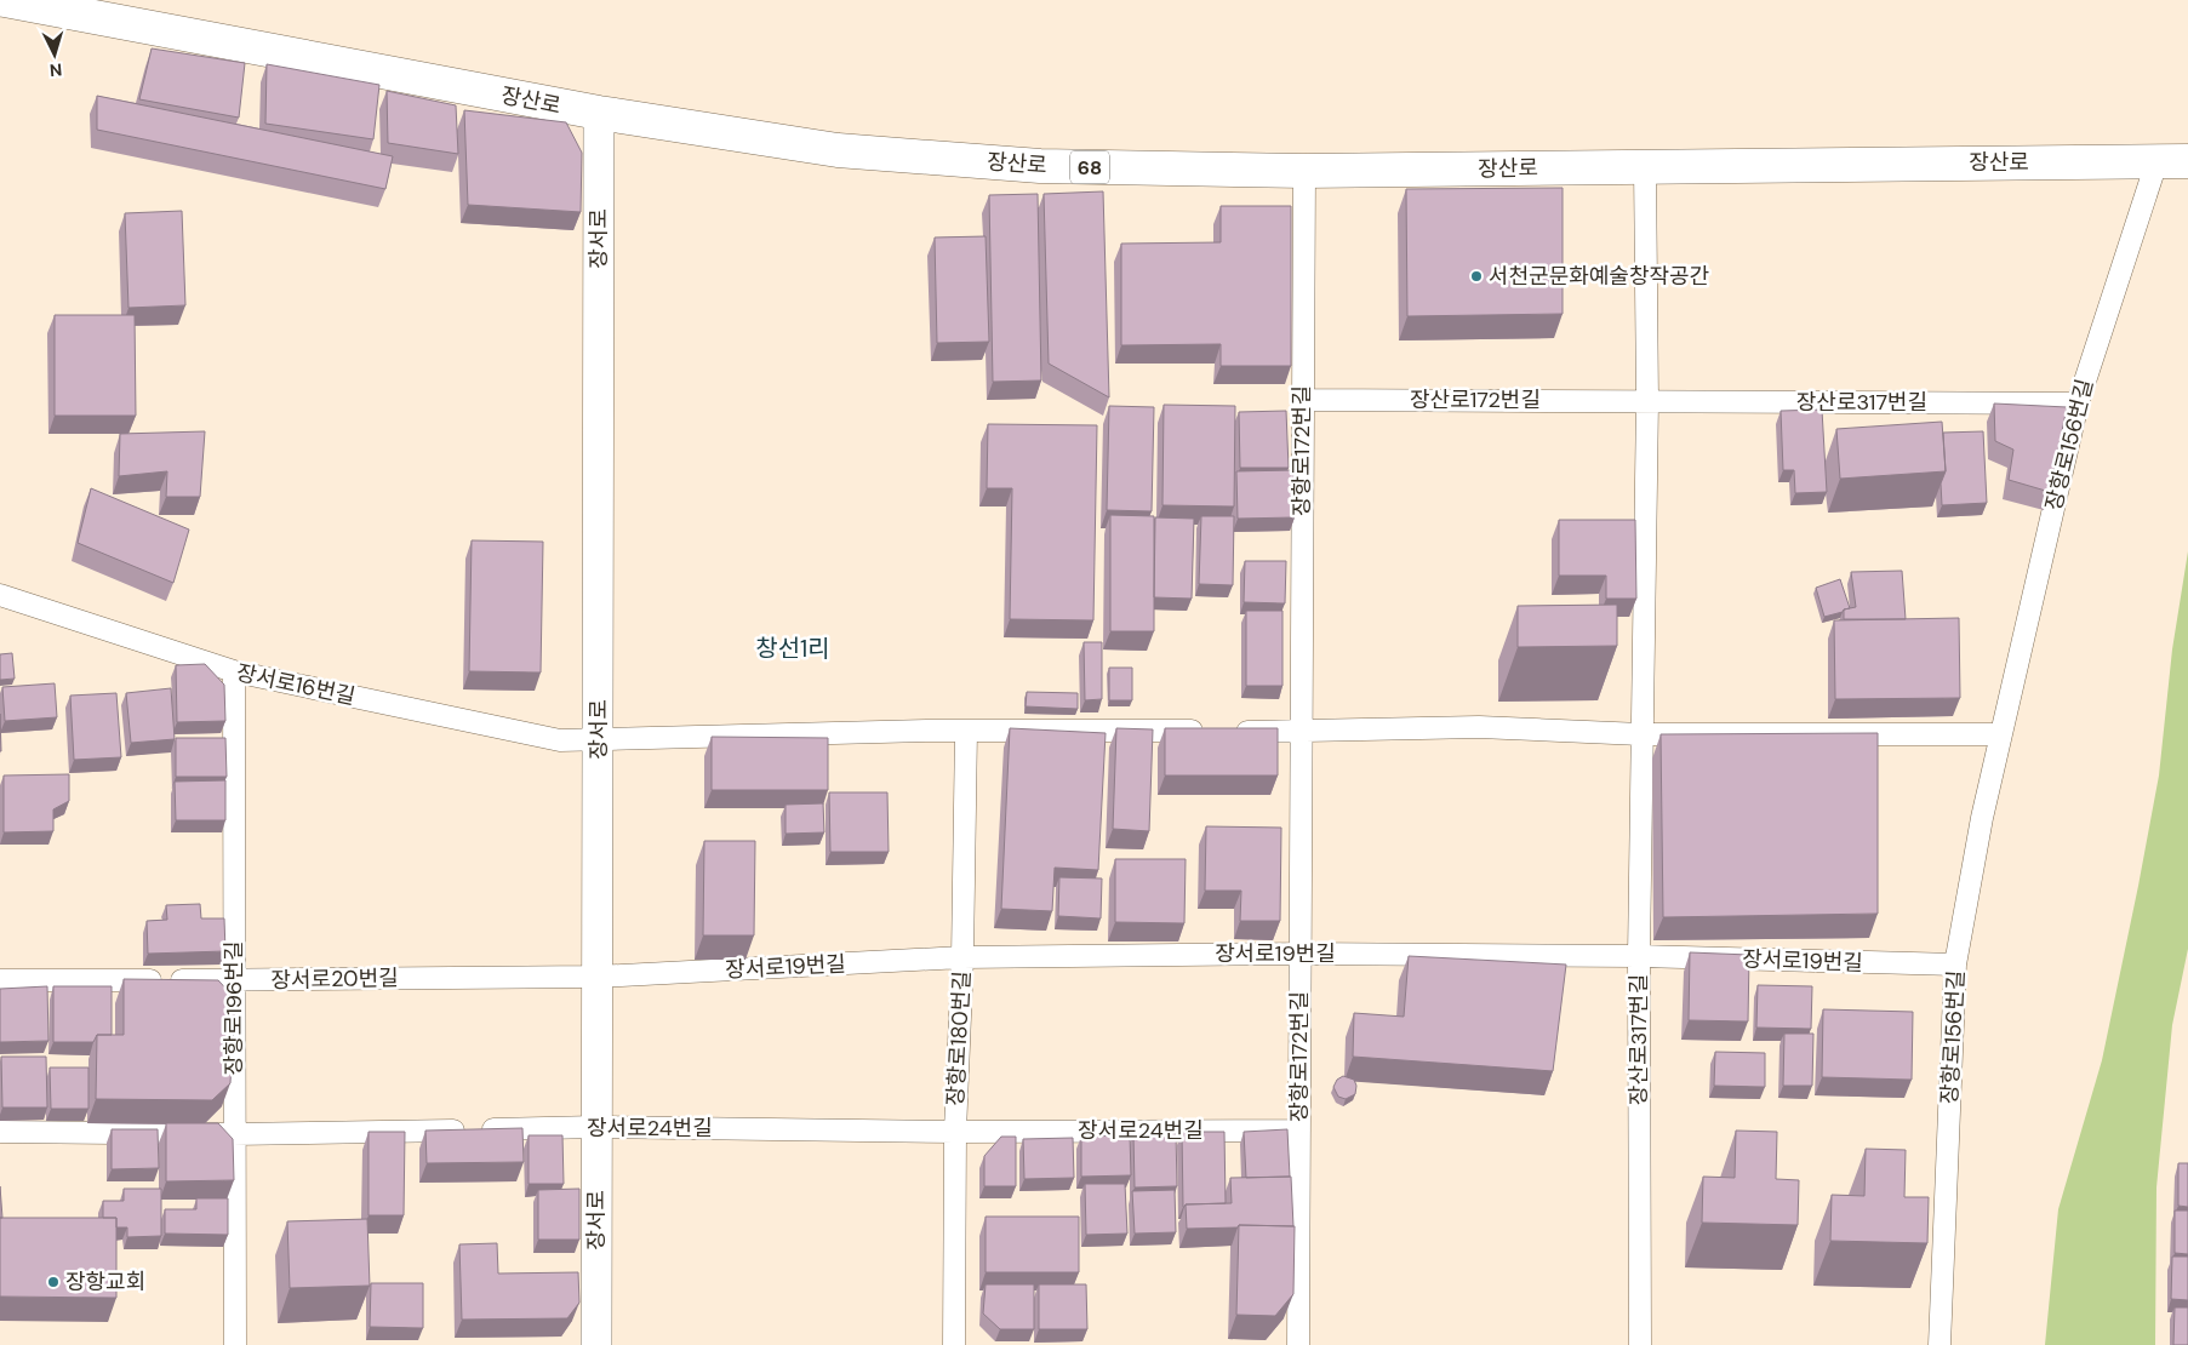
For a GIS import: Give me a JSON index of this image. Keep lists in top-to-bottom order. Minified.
{"streets":{"main road":["장산로","68","장서로"],"street":["장산로172번길","장산로317번길","장항로156번길","장항로172번길","장서로16번길","장서로19번길","장서로20번길","장항로196번길","장항로180번길","장서로24번길"]},"crossings":[["장산로","장서로"],["장산로","장산로317번길"],["장산로","장항로156번길"],["장산로","장항로172번길"],["장서로","장서로16번길"],["장서로","장서로19번길"],["장서로","장서로20번길"],["장서로","장서로24번길"],["장산로172번길","장산로317번길"],["장산로172번길","장항로172번길"],["장산로317번길","장항로156번길"],["장산로317번길","장서로19번길"],["장항로156번길","장서로19번길"],["장항로172번길","장서로16번길"],["장항로172번길","장서로19번길"],["장항로172번길","장서로24번길"],["장서로16번길","장항로196번길"],["장서로16번길","장항로180번길"],["장서로19번길","장서로20번길"],["장서로19번길","장항로180번길"],["장서로20번길","장항로196번길"],["장항로196번길","장서로24번길"],["장항로180번길","장서로24번길"]],"districts":["창선1리"],"places":["서천군문화예술창작공간","장항교회"],"north":"bottom"}
